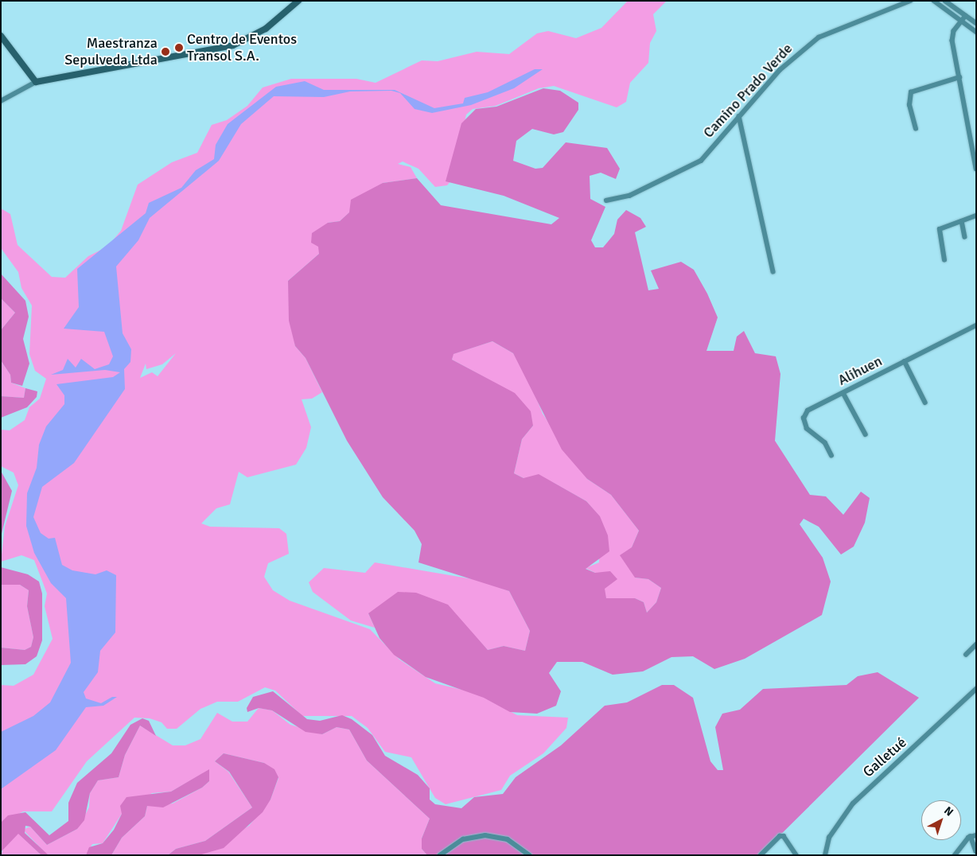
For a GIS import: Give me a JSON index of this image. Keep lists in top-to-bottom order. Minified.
{"streets":{"street":["Camino Prado Verde","Alihuen","Galletué"]},"places":["Centro de Eventos Transol S.A.","Maestranza Sepulveda Ltda"],"north":"top right"}
